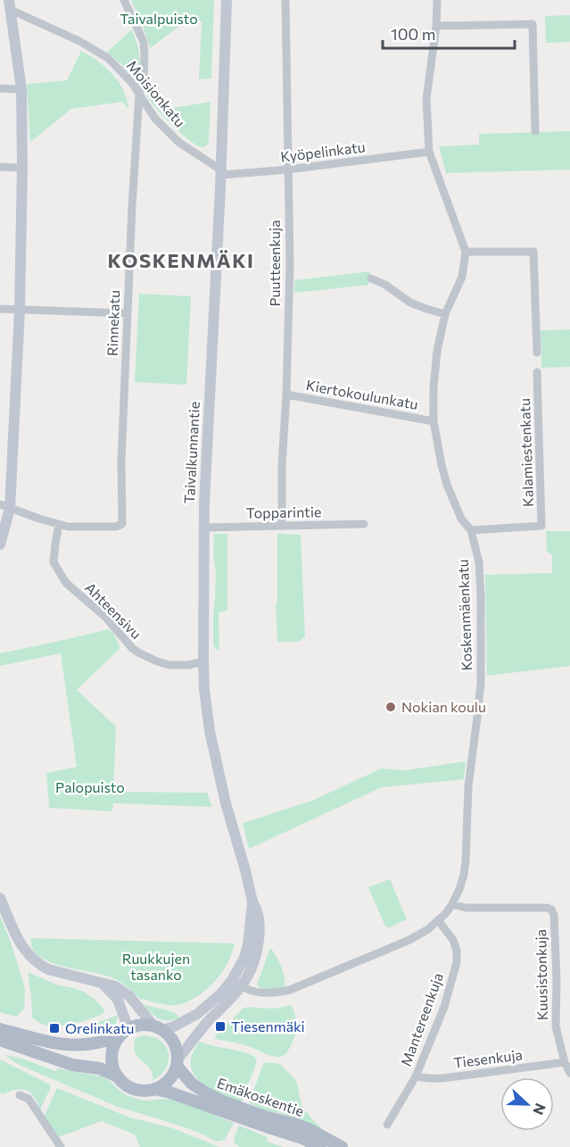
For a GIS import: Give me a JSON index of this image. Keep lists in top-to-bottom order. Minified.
{"streets":{"main road":["Taivalkunnantie","Emäkoskentie"],"street":["Moisionkatu","Kyöpelinkatu","Puutteenkuja","Rinnekatu","Kiertokoulunkatu","Kalamiestenkatu","Topparintie","Ahteensivu","Koskenmäenkatu","Kuusistonkuja","Mantereenkuja","Tiesenkuja"]},"crossings":[["Moisionkatu","Kyöpelinkatu"],["Moisionkatu","Rinnekatu"],["Moisionkatu","Taivalkunnantie"],["Kyöpelinkatu","Puutteenkuja"],["Kyöpelinkatu","Taivalkunnantie"],["Kyöpelinkatu","Koskenmäenkatu"],["Puutteenkuja","Kiertokoulunkatu"],["Puutteenkuja","Topparintie"],["Rinnekatu","Ahteensivu"],["Kiertokoulunkatu","Koskenmäenkatu"],["Taivalkunnantie","Topparintie"],["Taivalkunnantie","Ahteensivu"],["Taivalkunnantie","Koskenmäenkatu"],["Taivalkunnantie","Emäkoskentie"],["Kalamiestenkatu","Koskenmäenkatu"],["Koskenmäenkatu","Kuusistonkuja"],["Koskenmäenkatu","Mantereenkuja"],["Kuusistonkuja","Tiesenkuja"],["Mantereenkuja","Tiesenkuja"]],"districts":["KOSKENMÄKI"],"parks":["Taivalpuisto","Palopuisto","Ruukkujen tasanko"],"places":{"other":["Nokian koulu"],"transit":["Tiesenmäki","Orelinkatu"]},"scale_bar":"100 m","north":"right"}
